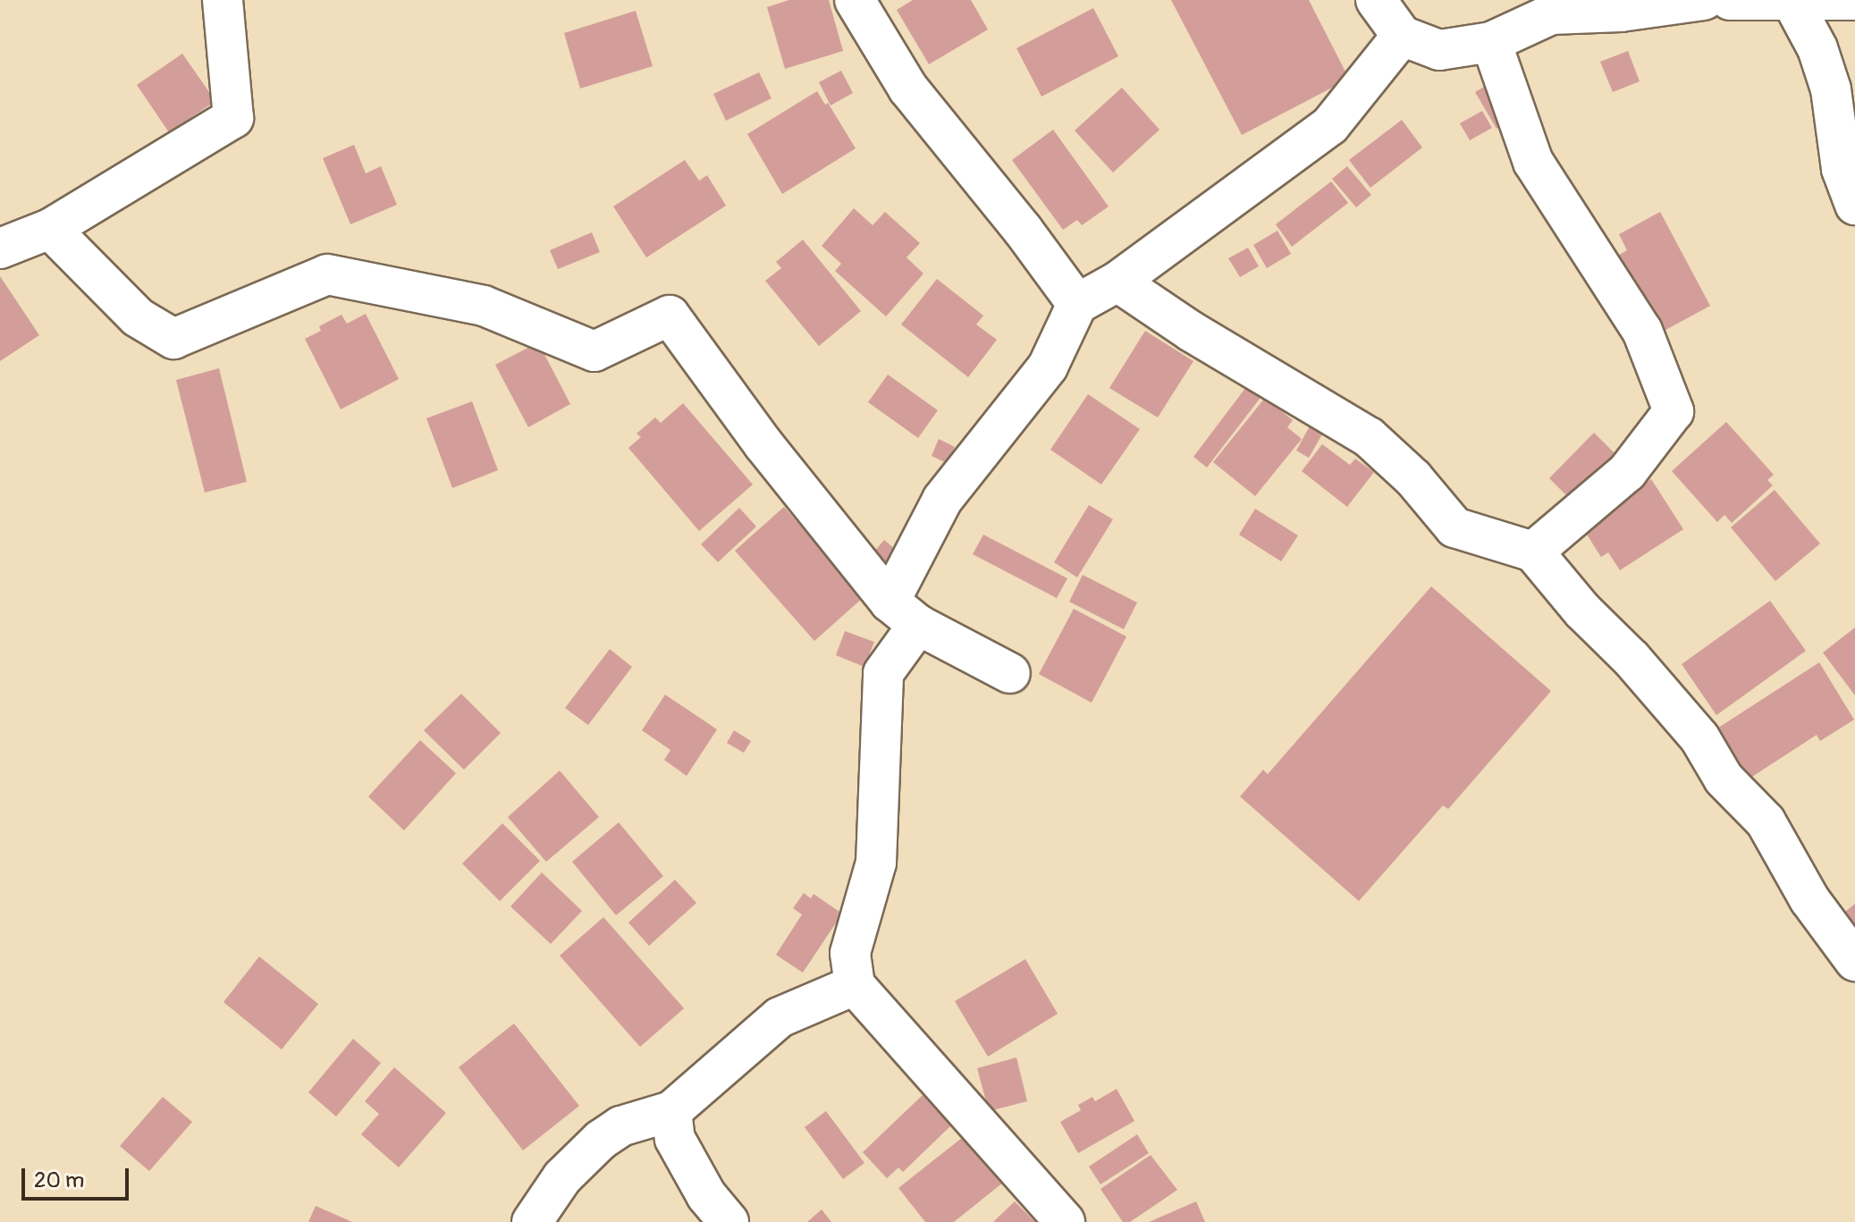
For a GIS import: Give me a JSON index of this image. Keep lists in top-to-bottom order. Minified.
{"scale_bar":"20 m"}
